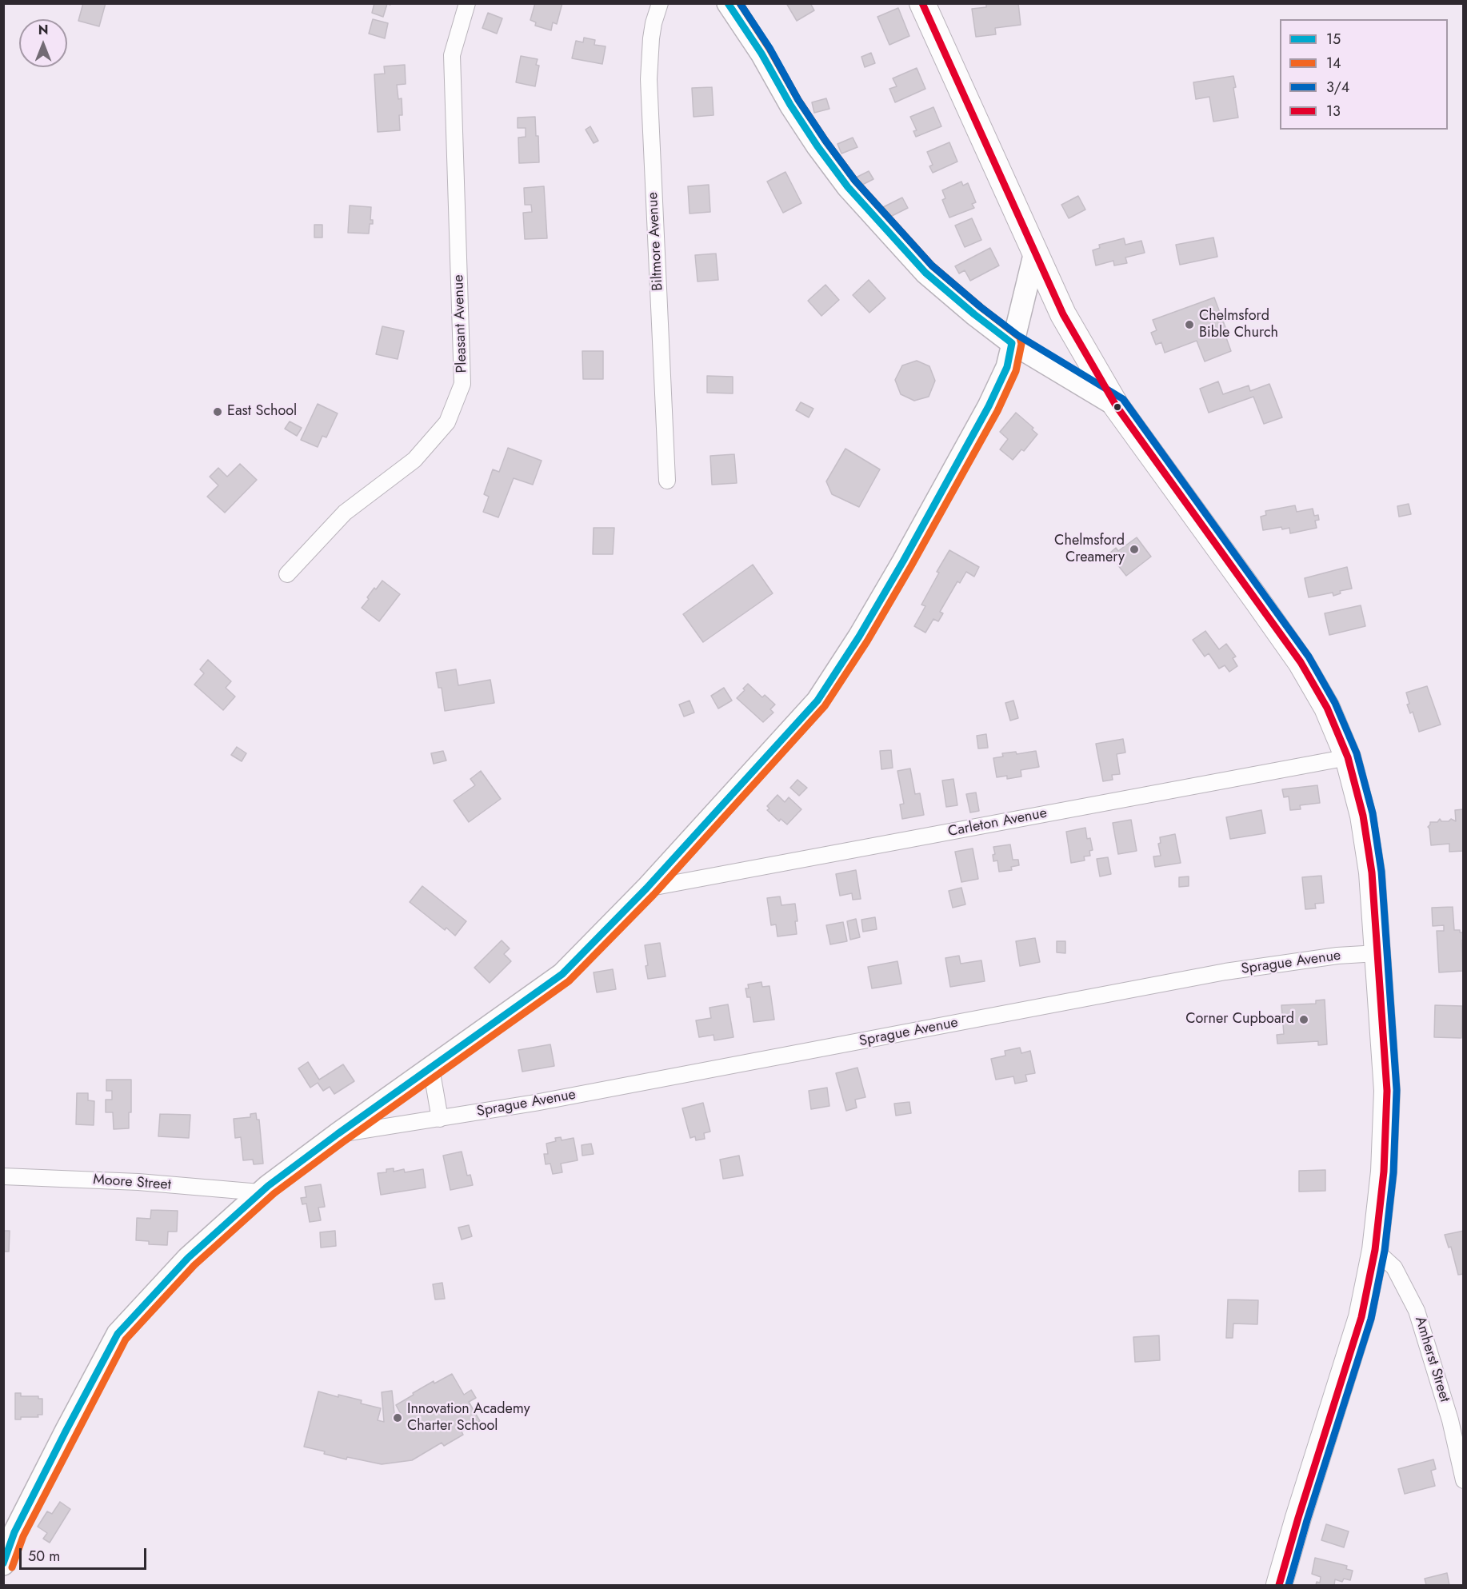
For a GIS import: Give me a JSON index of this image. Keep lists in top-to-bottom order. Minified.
{"streets":{"street":["Biltmore Avenue","Pleasant Avenue","Carleton Avenue","Sprague Avenue","Moore Street","Amherst Street"]},"places":["Chelmsford Bible Church","East School","Chelmsford Creamery","Corner Cupboard","Innovation Academy Charter School"],"lines":["transit line 15","transit line 14","transit line 3/4","transit line 13"],"legend":["15","14","3/4","13"],"scale_bar":"50 m","north":"top"}
